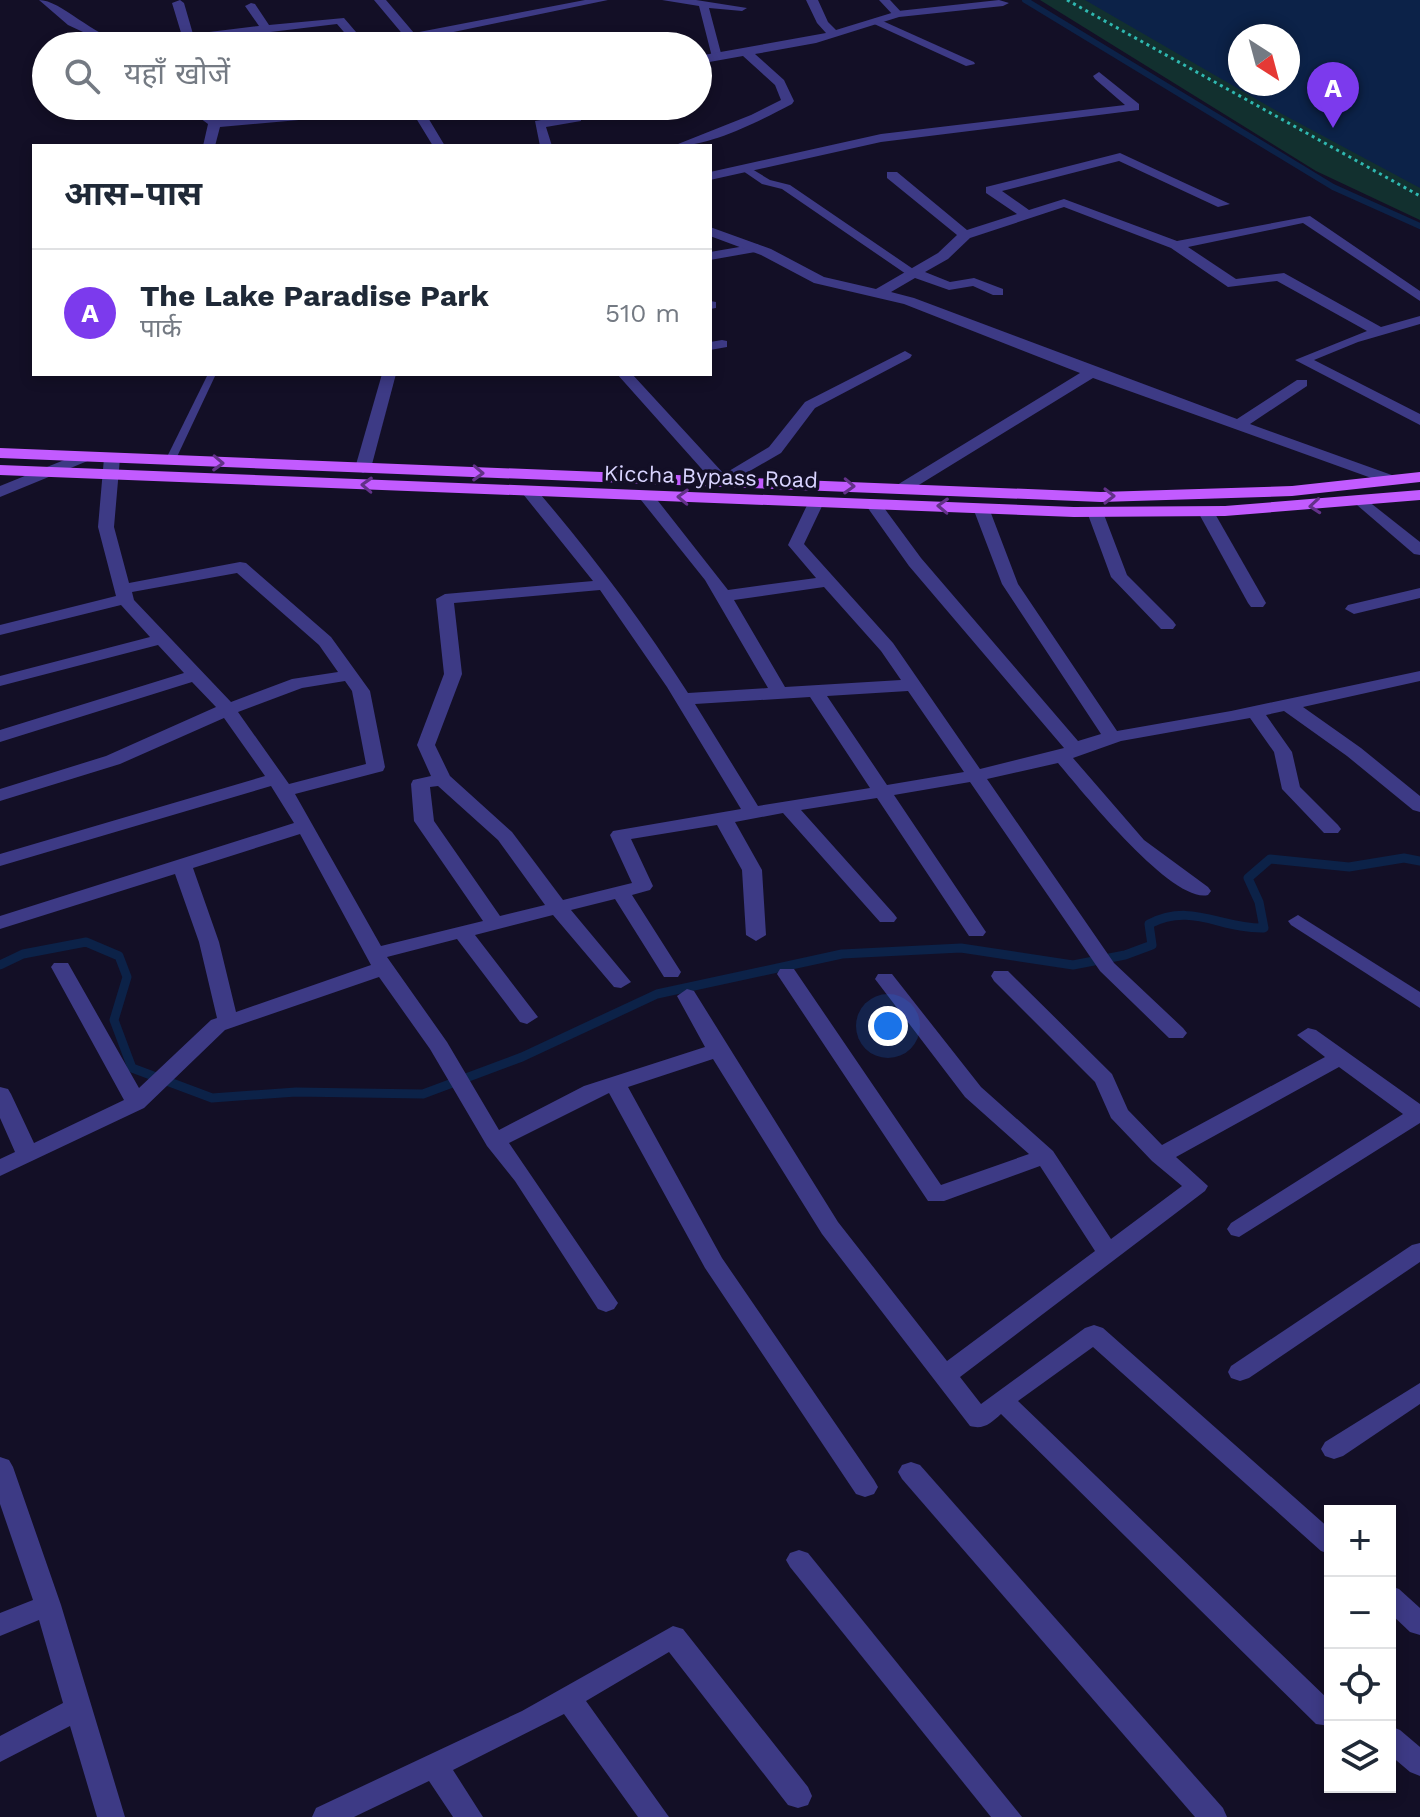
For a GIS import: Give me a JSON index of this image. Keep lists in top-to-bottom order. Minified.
{"streets":{"main road":["Kiccha Bypass Road"]},"north":"bottom right","page":{"search":"यहाँ खोजें","pins":"A","heading":"आस-पास","list":[{"mark":"A","name":"The Lake Paradise Park","note":"पार्क","value":"510 m"}],"map_buttons":["+","−"]}}
